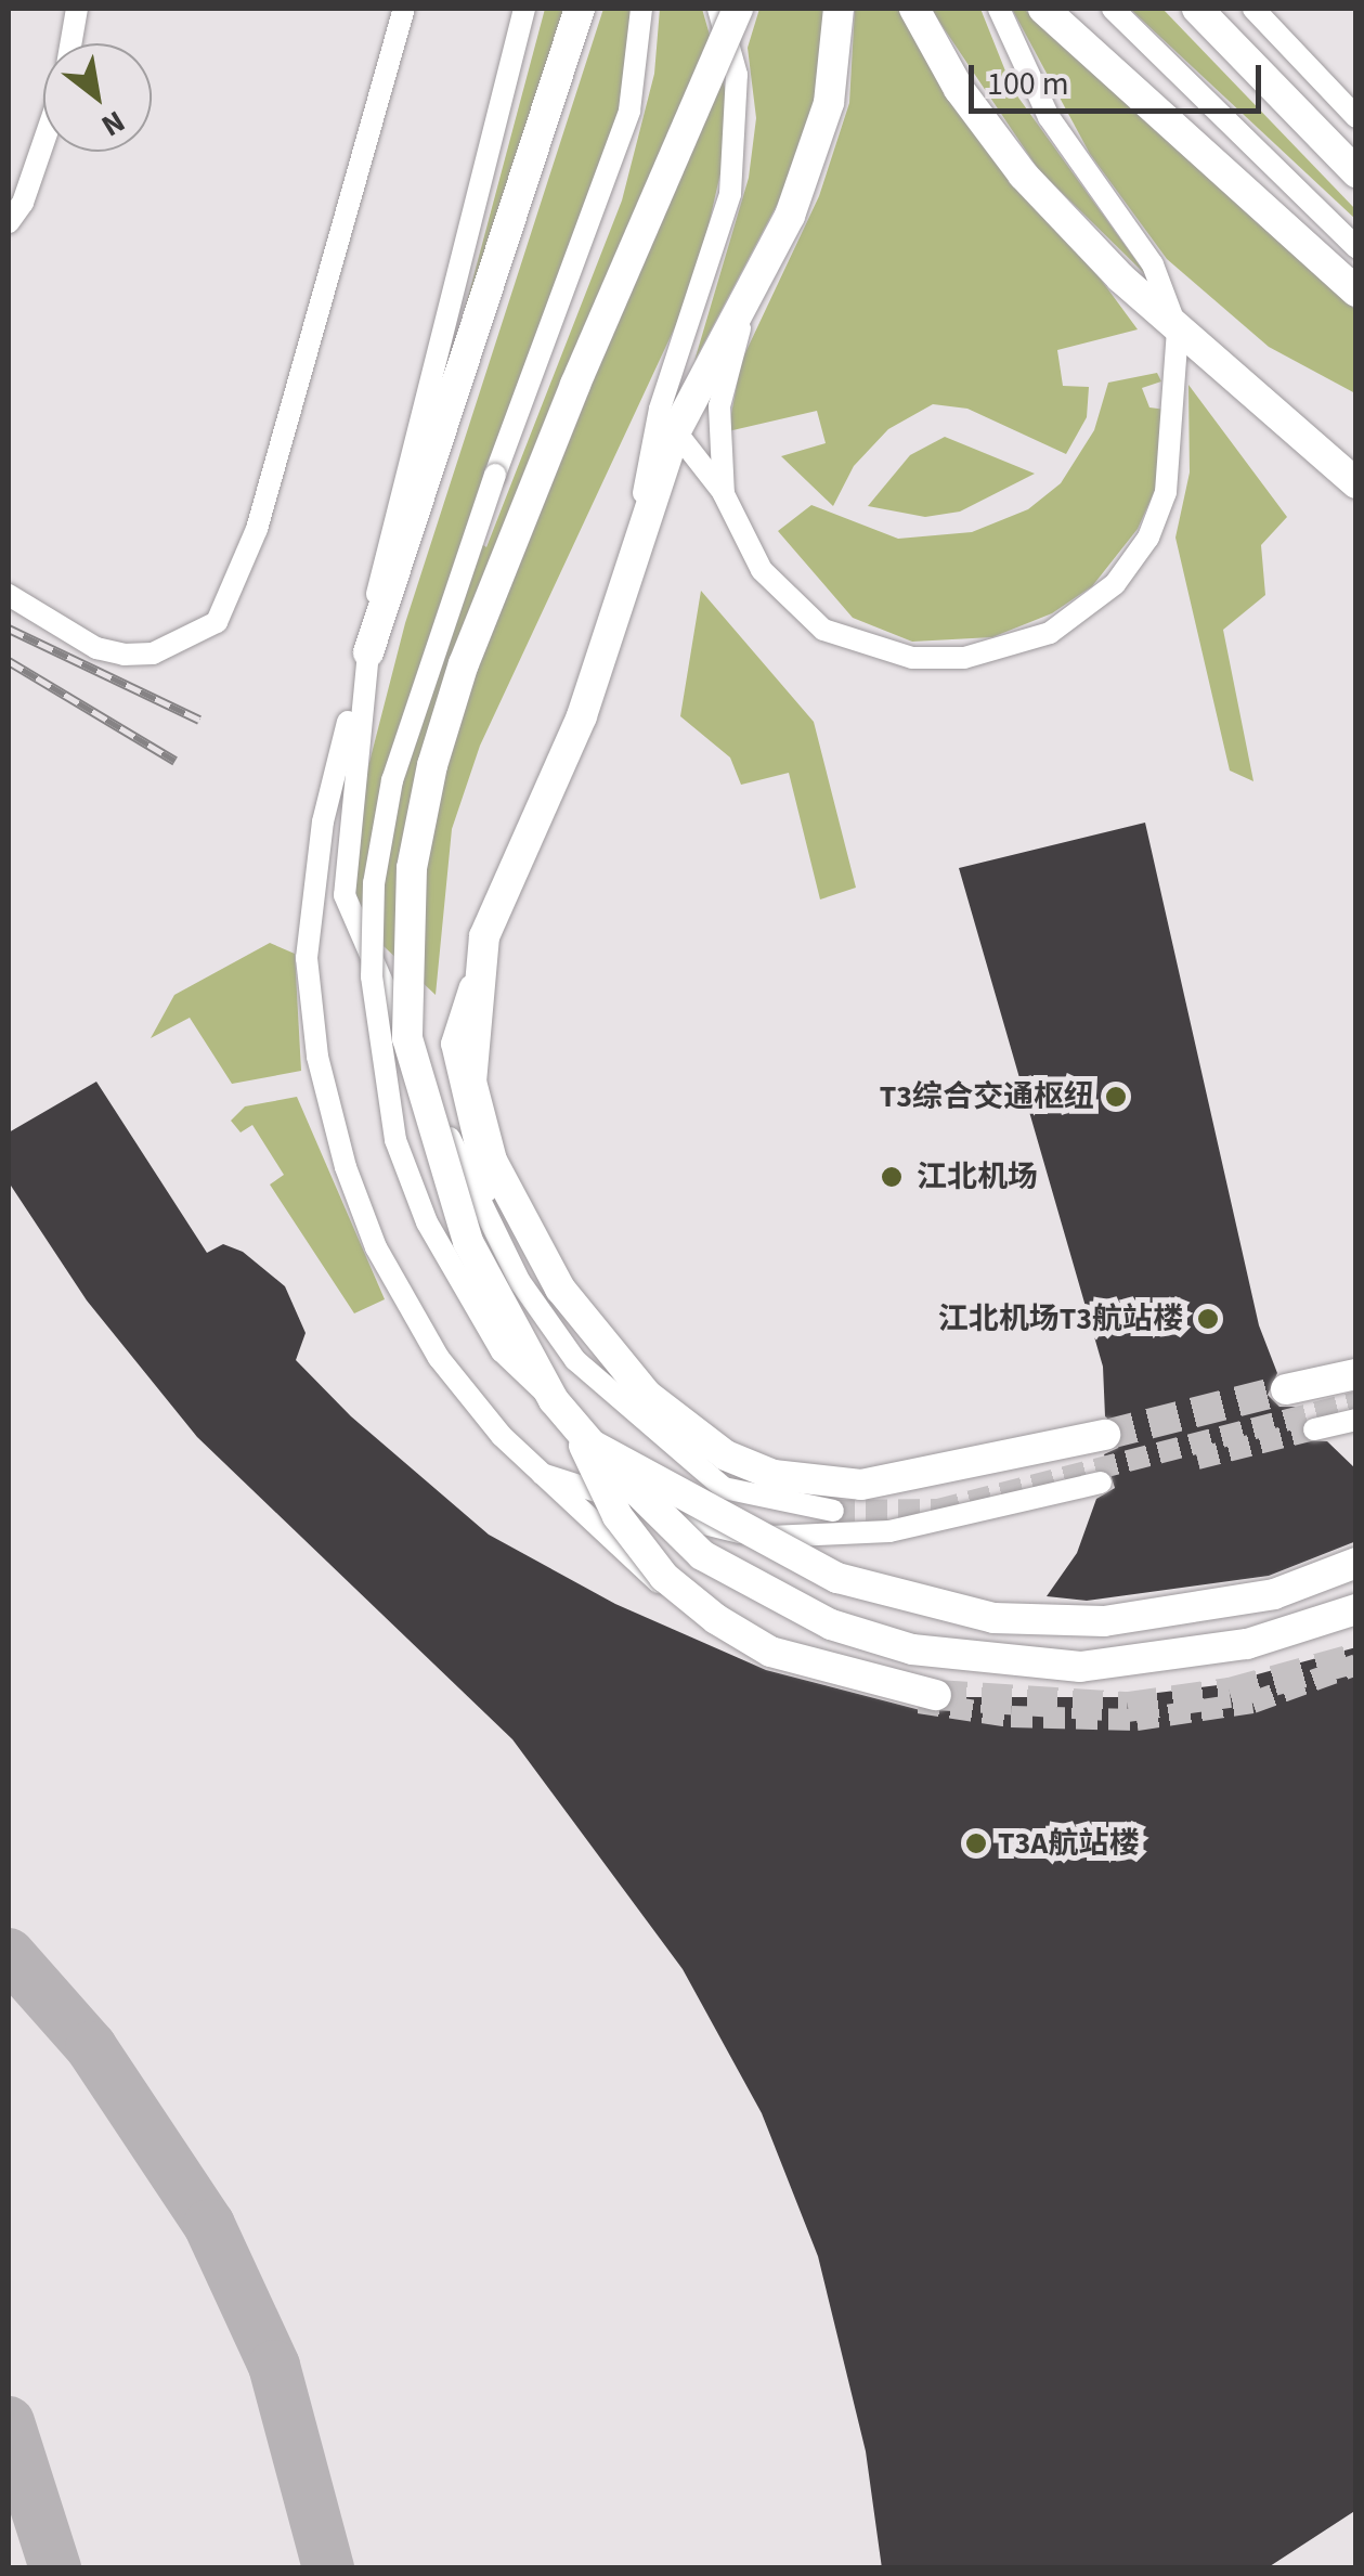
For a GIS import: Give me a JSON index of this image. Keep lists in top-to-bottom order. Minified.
{"places":["T3综合交通枢纽","江北机场","江北机场T3航站楼","T3A航站楼"],"scale_bar":"100 m","north":"bottom right"}
